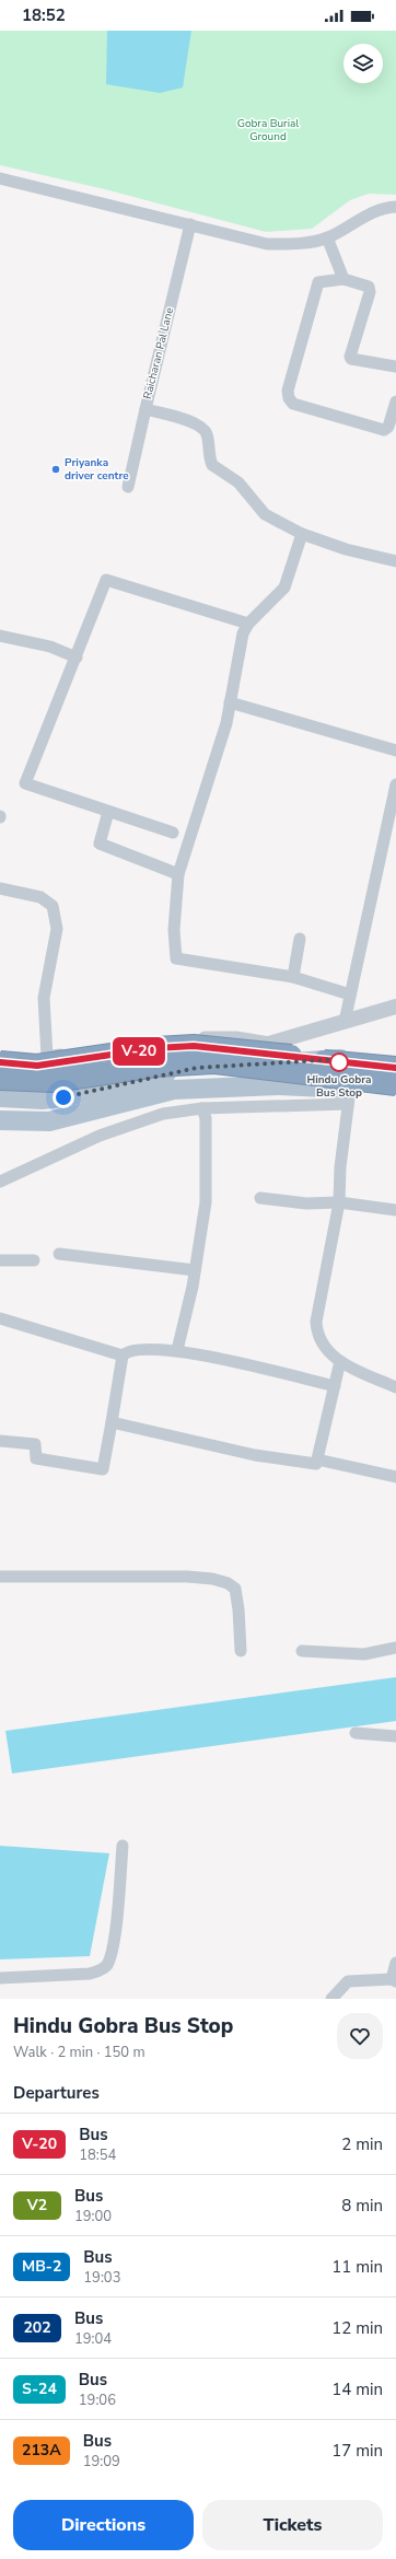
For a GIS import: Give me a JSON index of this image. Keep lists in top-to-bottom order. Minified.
{"streets":{"street":["Raicharan Pal Lane"]},"parks":["Gobra Burial Ground"],"places":["Priyanka driver centre","Hindu Gobra Bus Stop"],"lines":["bus line V-20"],"page":{"status":"18:52","on_map":"V-20","heading":[["Hindu Gobra Bus Stop","Walk · 2 min · 150 m"],"Departures"],"list":[{"mark":"V-20","name":"Bus","note":"18:54","value":"2 min"},{"mark":"V2","name":"Bus","note":"19:00","value":"8 min"},{"mark":"MB-2","name":"Bus","note":"19:03","value":"11 min"},{"mark":"202","name":"Bus","note":"19:04","value":"12 min"},{"mark":"S-24","name":"Bus","note":"19:06","value":"14 min"},{"mark":"213A","name":"Bus","note":"19:09","value":"17 min"}],"buttons":["Directions","Tickets"]}}
